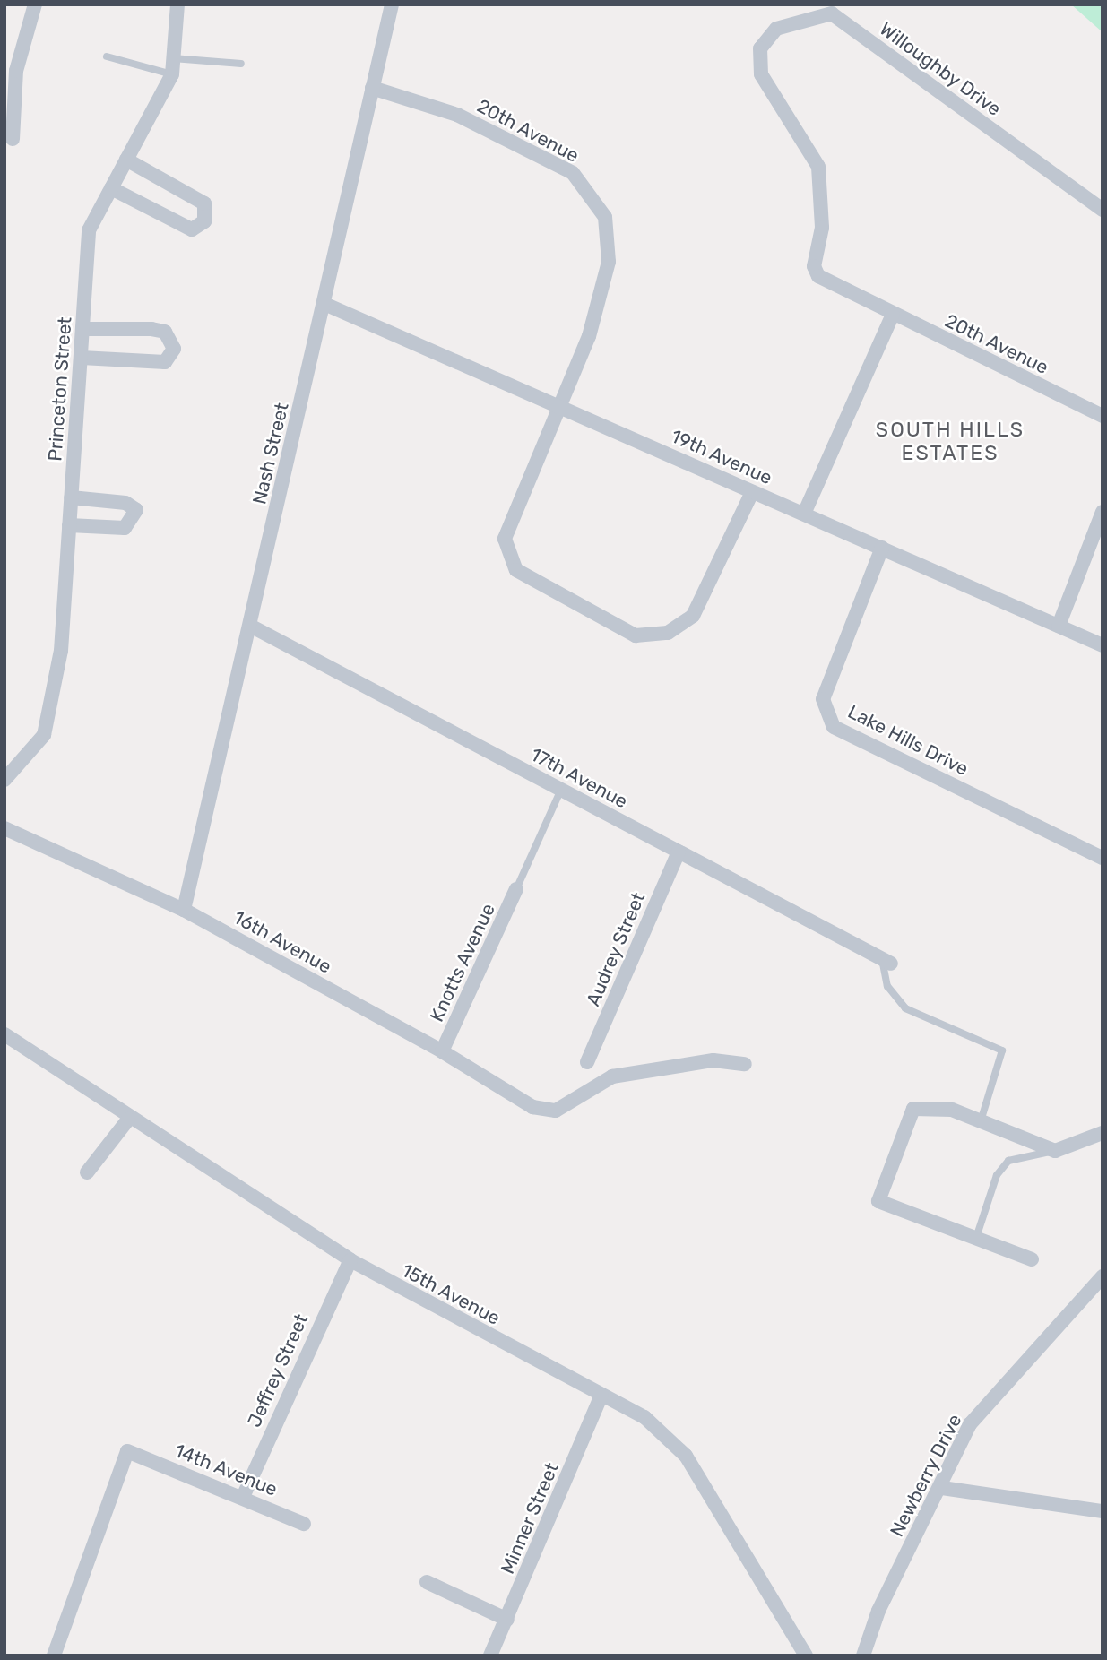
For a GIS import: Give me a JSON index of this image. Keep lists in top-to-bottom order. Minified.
{"streets":{"street":["Willoughby Drive","20th Avenue","Princeton Street","Nash Street","19th Avenue","Lake Hills Drive","17th Avenue","16th Avenue","Audrey Street","Knotts Avenue","15th Avenue","Jeffrey Street","14th Avenue","Newberry Drive","Minner Street"]},"crossings":[["Willoughby Drive","20th Avenue"],["20th Avenue","Nash Street"],["20th Avenue","19th Avenue"],["Nash Street","19th Avenue"],["Nash Street","17th Avenue"],["Nash Street","16th Avenue"],["19th Avenue","Lake Hills Drive"],["17th Avenue","Audrey Street"],["16th Avenue","Knotts Avenue"],["15th Avenue","Jeffrey Street"],["15th Avenue","Minner Street"],["Jeffrey Street","14th Avenue"]],"districts":["SOUTH HILLS ESTATES"]}
